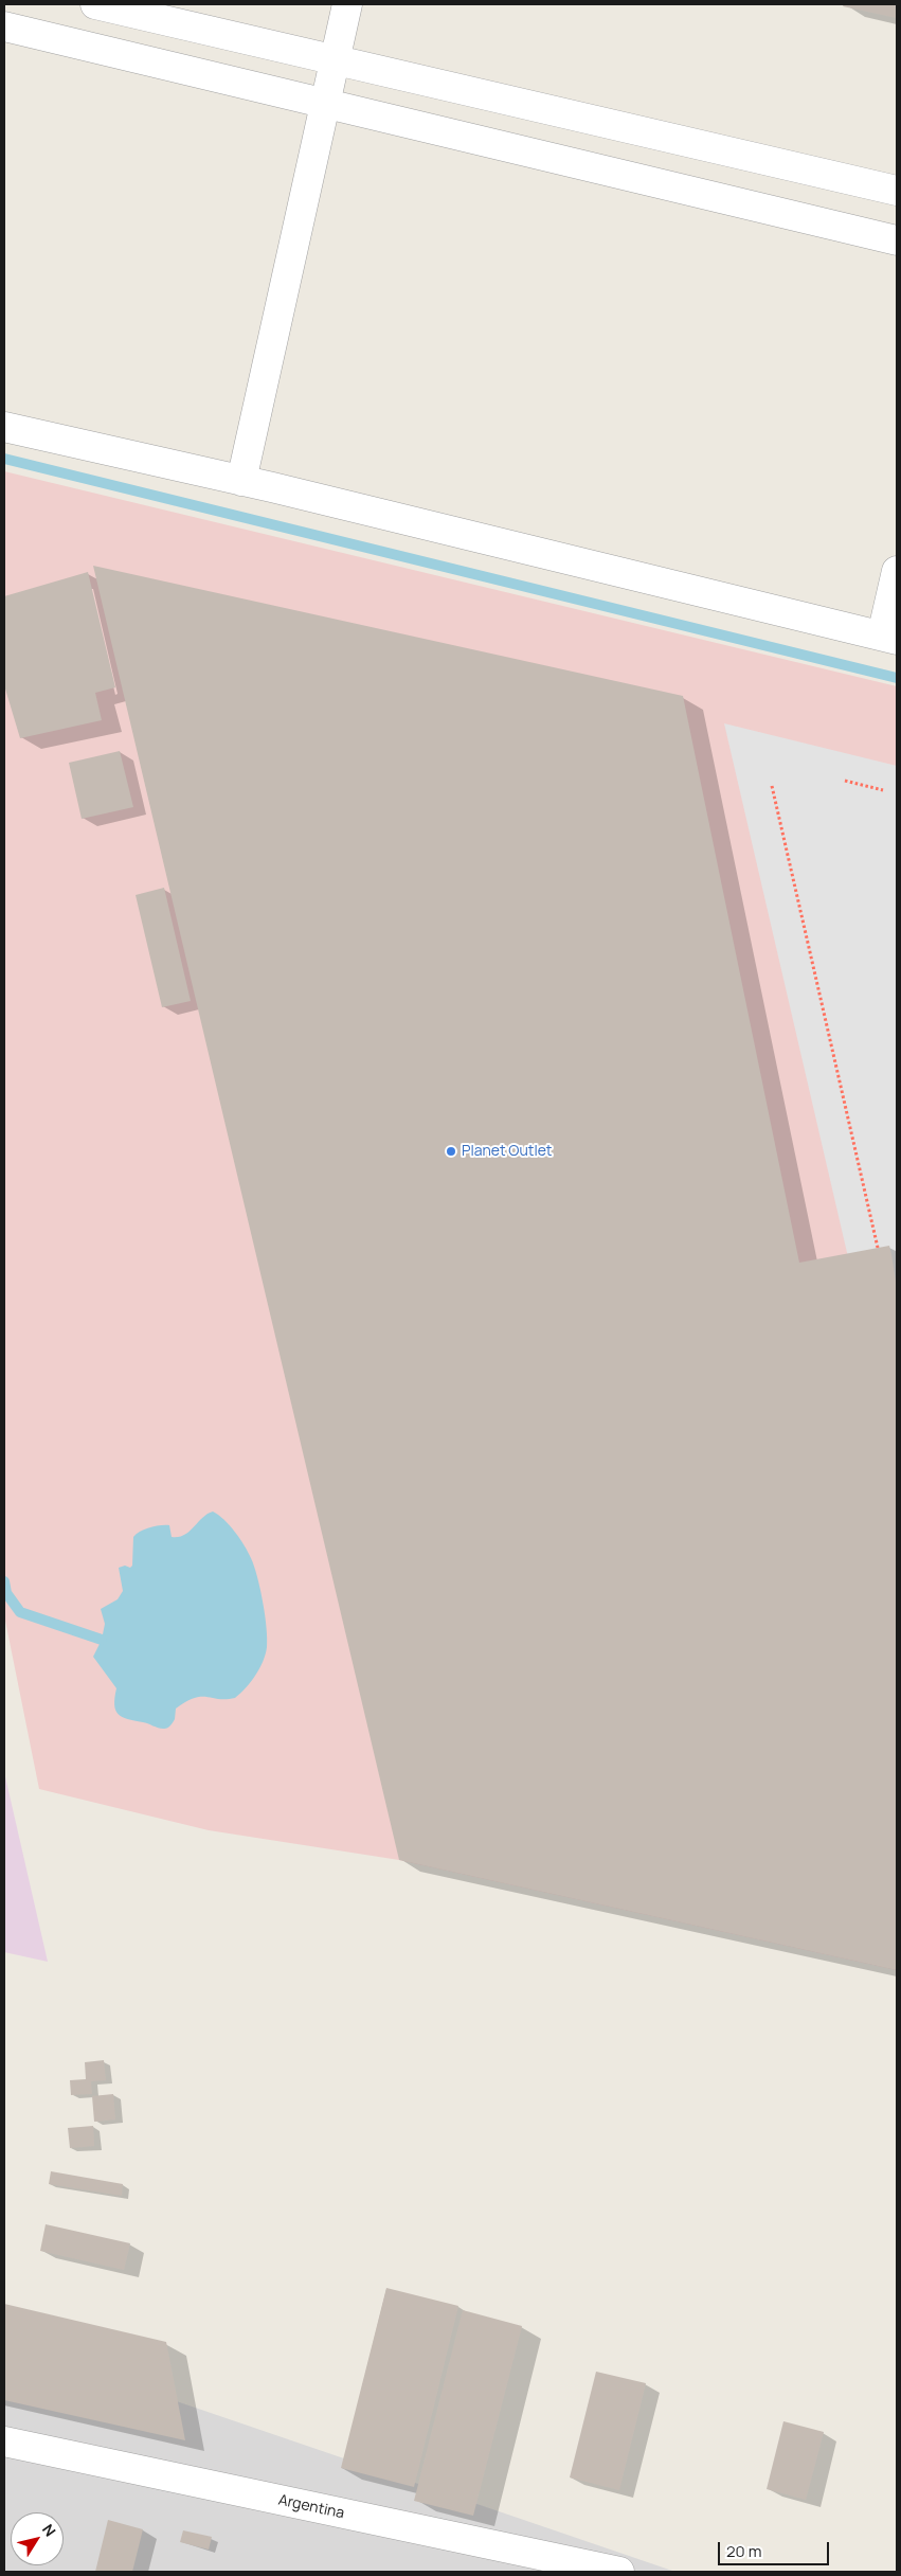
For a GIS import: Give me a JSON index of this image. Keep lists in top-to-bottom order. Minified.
{"streets":{"street":["Argentina"]},"places":["Planet Outlet"],"scale_bar":"20 m","north":"top right"}
